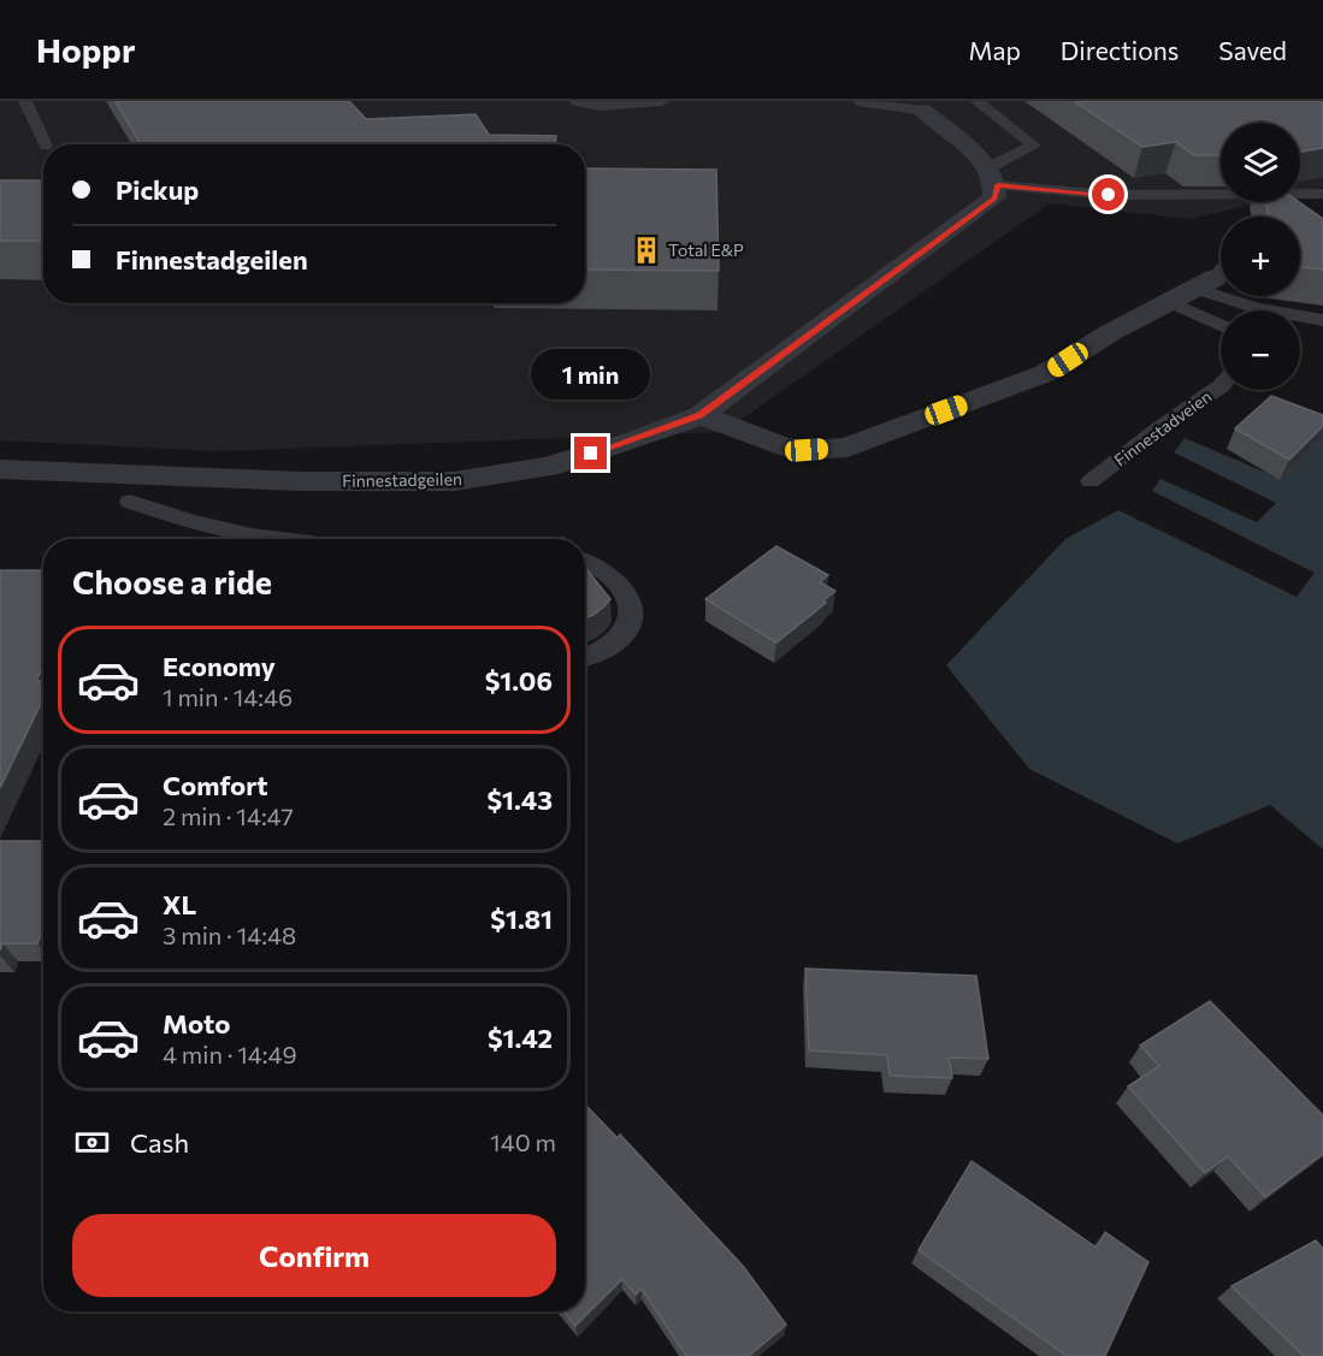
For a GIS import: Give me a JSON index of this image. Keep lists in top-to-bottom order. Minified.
{"streets":{"street":["Finnestadgeilen"],"lane":["Finnestadveien"]},"places":{"building":["Total E&P"]},"page":{"header":"Hoppr","nav":["Map","Directions","Saved"],"map_buttons":["+","−"],"banner":["Pickup","Finnestadgeilen"],"bubble":"1 min","heading":"Choose a ride","list":[{"name":"Economy","note":"1 min · 14:46","value":"$1.06"},{"name":"Comfort","note":"2 min · 14:47","value":"$1.43"},{"name":"XL","note":"3 min · 14:48","value":"$1.81"},{"name":"Moto","note":"4 min · 14:49","value":"$1.42"}],"pay":["Cash","140 m"],"buttons":"Confirm"}}
